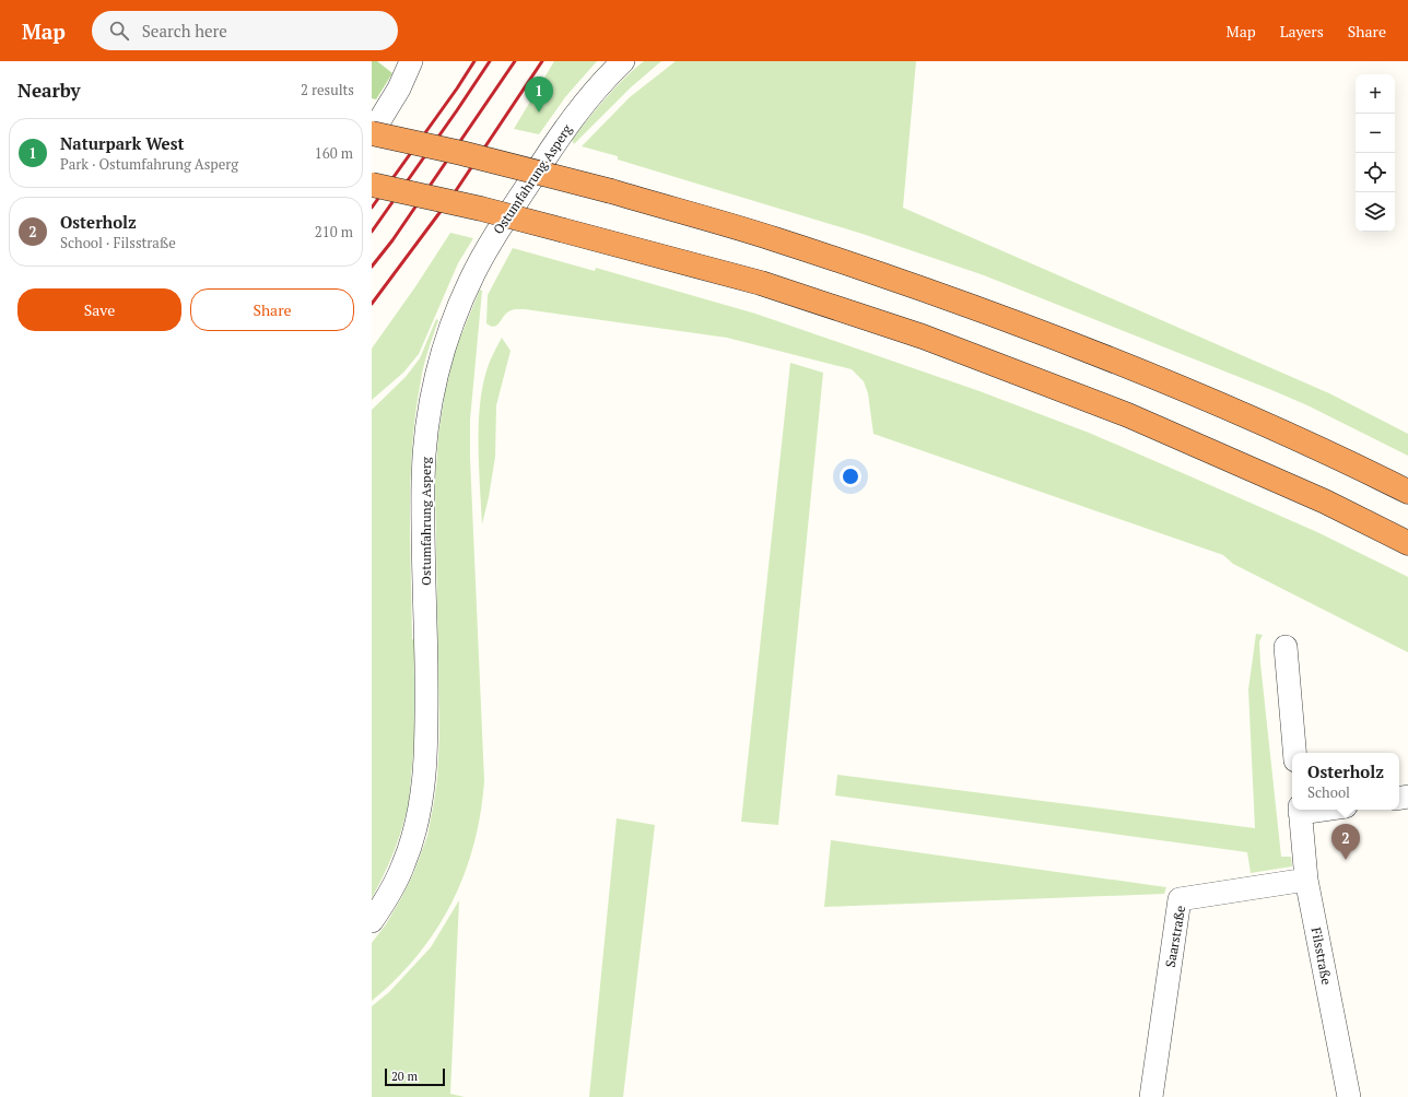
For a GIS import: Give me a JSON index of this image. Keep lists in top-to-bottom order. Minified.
{"streets":{"street":["Ostumfahrung Asperg","Saarstraße","Filsstraße"]},"crossings":[["Saarstraße","Filsstraße"]],"scale_bar":"20 m","page":{"header":"Map","search":"Search here","nav":["Map","Layers","Share"],"heading":["Nearby","2 results"],"map_buttons":["+","−"],"pins":["1","2"],"list":[{"mark":"1","name":"Naturpark West","note":"Park · Ostumfahrung Asperg","value":"160 m"},{"mark":"2","name":"Osterholz","note":"School · Filsstraße","value":"210 m"}],"buttons":["Save","Share"],"popup":["Osterholz","School"],"scale":"20 m"}}
